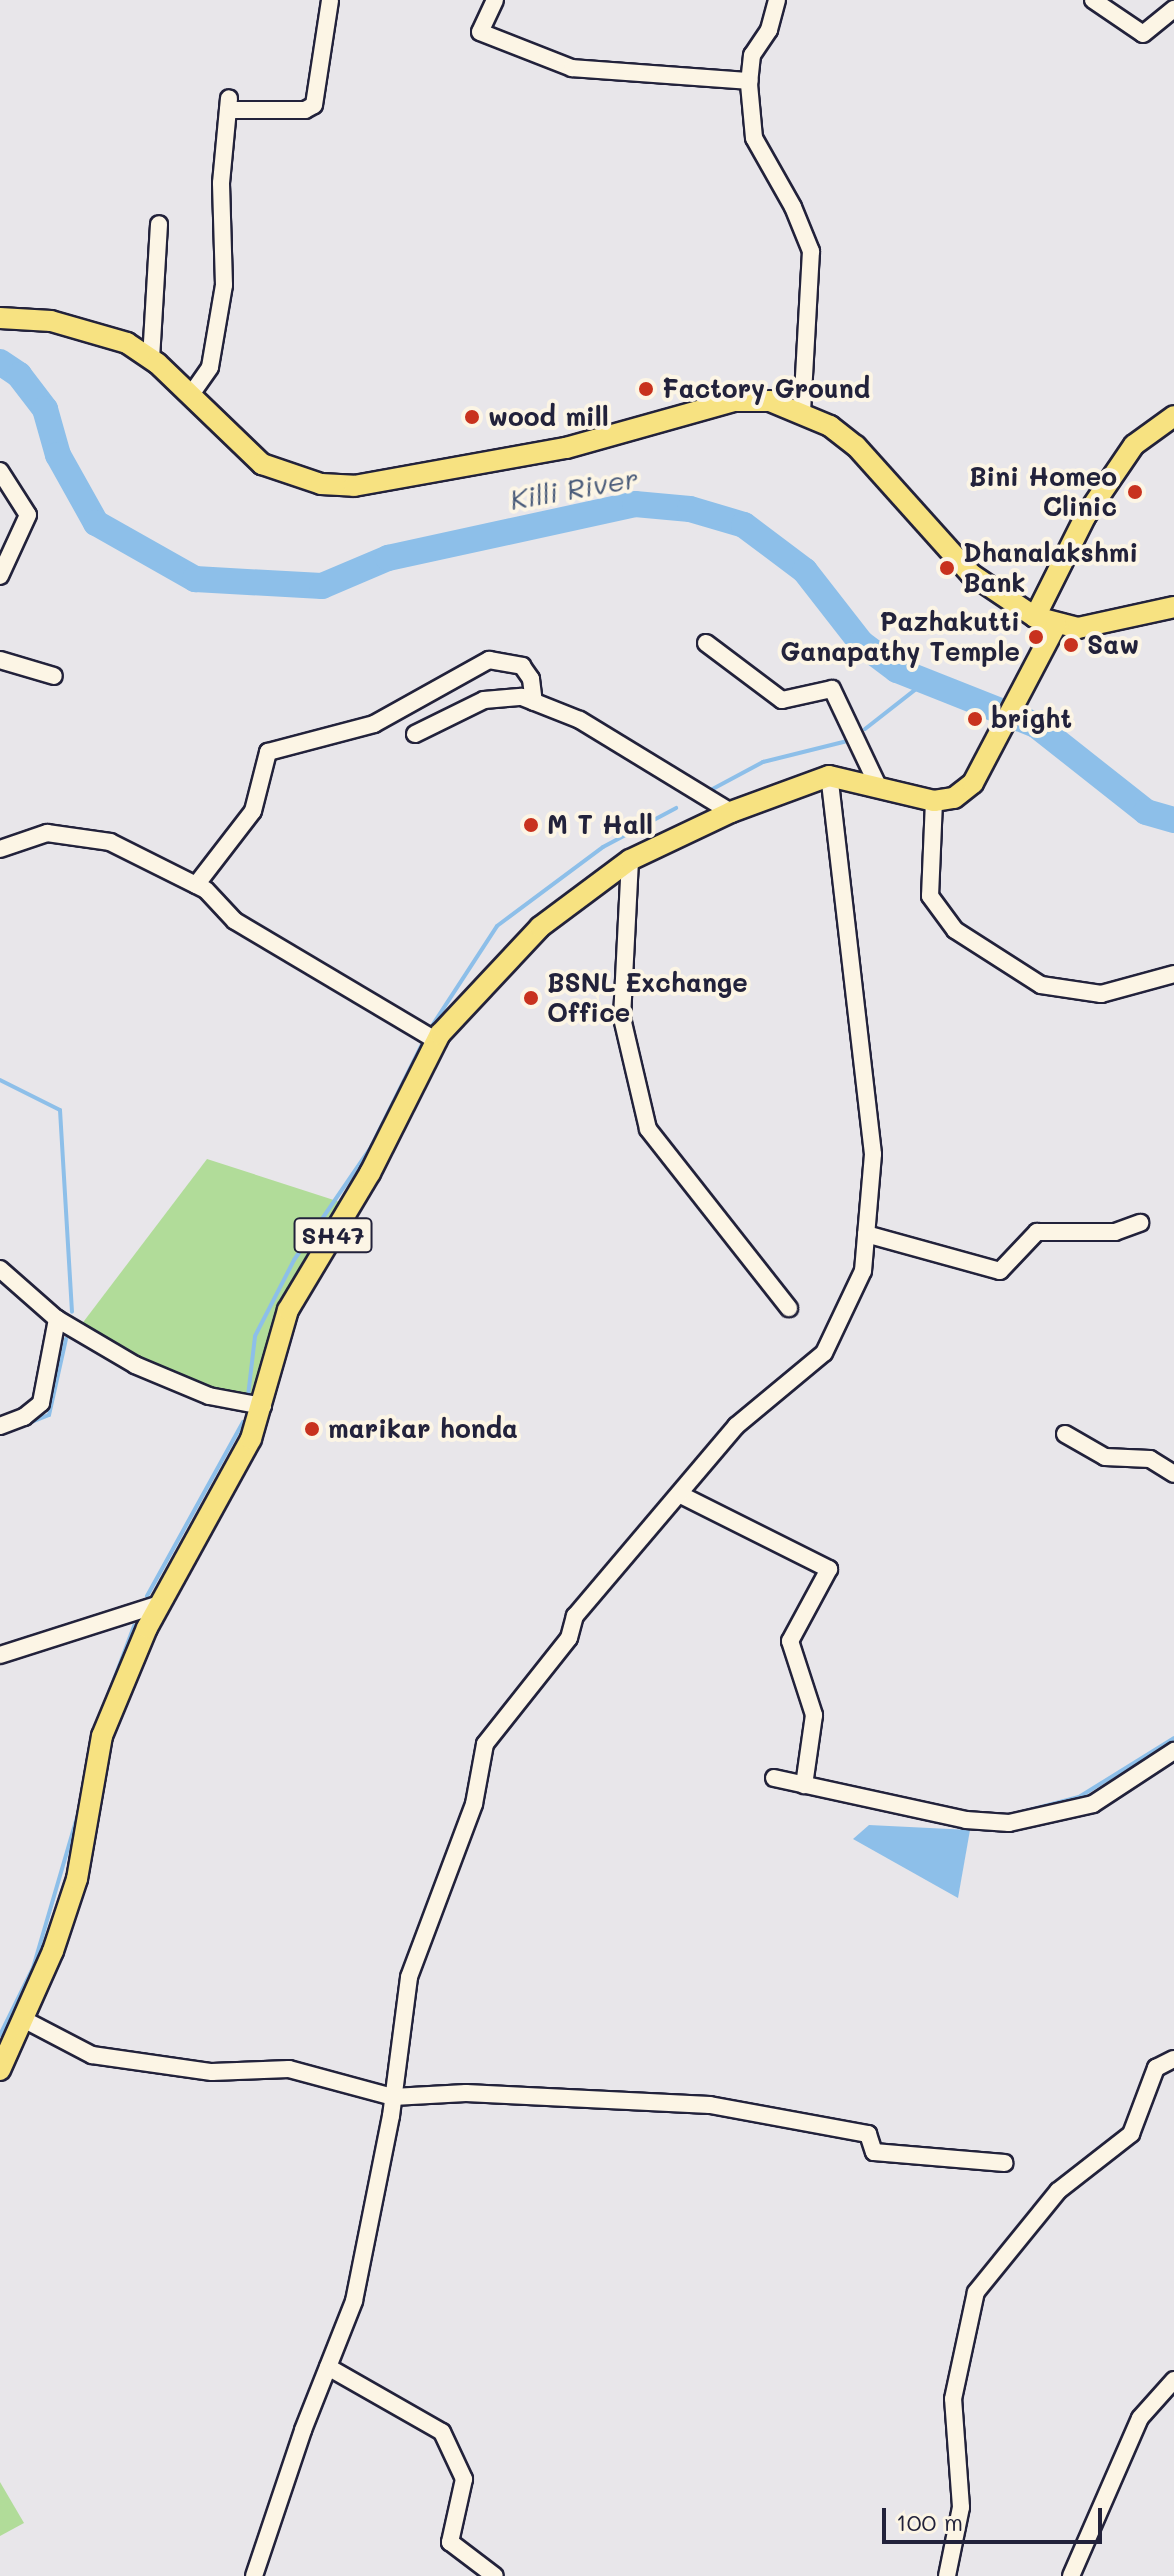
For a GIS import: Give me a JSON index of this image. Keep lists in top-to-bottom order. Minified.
{"streets":{"main road":["SH47"]},"water":["Killi River"],"places":["Factory Ground","wood mill","Bini Homeo Clinic","Dhanalakshmi Bank","Pazhakutti Ganapathy Temple","Saw","bright","M T Hall","BSNL Exchange Office","marikar honda"],"scale_bar":"100 m"}
